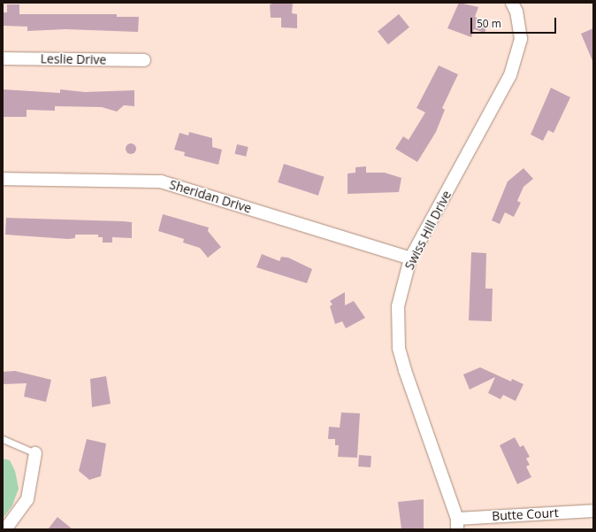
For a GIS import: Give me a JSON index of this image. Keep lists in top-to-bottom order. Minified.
{"streets":{"street":["Leslie Drive","Sheridan Drive","Swiss Hill Drive","Butte Court"]},"crossings":[["Sheridan Drive","Swiss Hill Drive"],["Swiss Hill Drive","Butte Court"]],"scale_bar":"50 m"}
